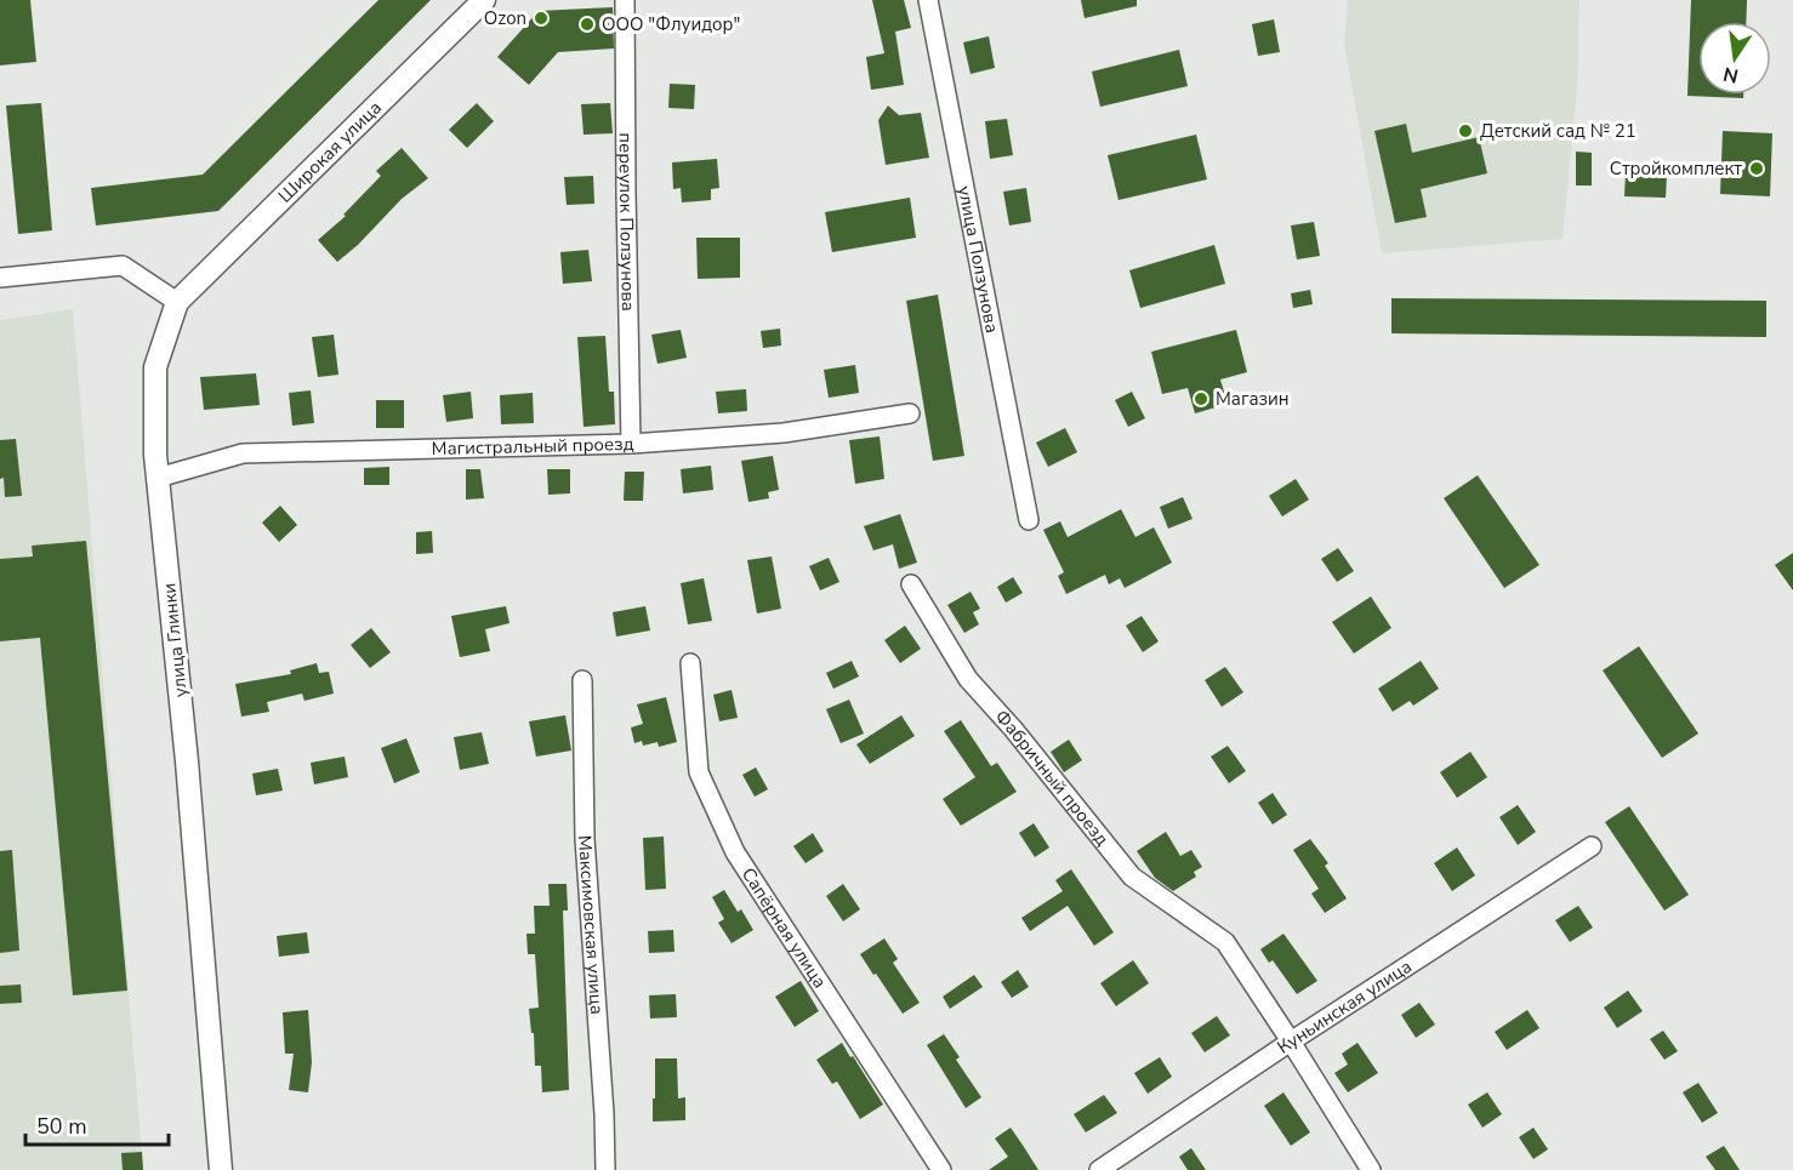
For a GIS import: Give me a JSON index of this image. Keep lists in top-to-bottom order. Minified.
{"streets":{"street":["Широкая улица","переулок Ползунова","улица Ползунова","Магистральный проезд","улица Глинки","Фабричный проезд","Максимовская улица","Сапёрная улица","Куньинская улица"]},"crossings":[["Широкая улица","улица Глинки"],["переулок Ползунова","Магистральный проезд"],["Магистральный проезд","улица Глинки"],["Фабричный проезд","Куньинская улица"]],"places":["Ozon","ООО \"Флуидор\"","Детский сад № 21","Стройкомплект","Магазин"],"scale_bar":"50 m","north":"bottom"}
